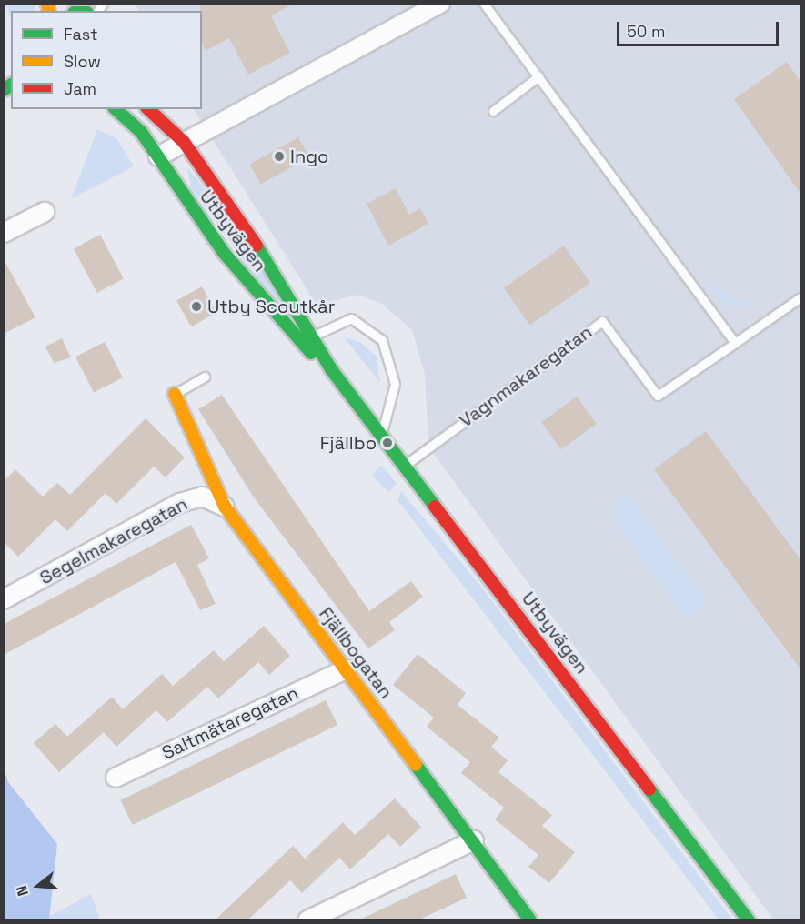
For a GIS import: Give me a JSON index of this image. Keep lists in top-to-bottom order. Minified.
{"streets":{"street":["Utbyvägen","Segelmakaregatan","Fjällbogatan","Saltmätaregatan"],"lane":["Vagnmakaregatan"]},"crossings":[["Utbyvägen","Vagnmakaregatan"],["Segelmakaregatan","Fjällbogatan"],["Fjällbogatan","Saltmätaregatan"]],"places":["Ingo","Utby Scoutkår","Fjällbo"],"legend":["Fast","Slow","Jam"],"scale_bar":"50 m","north":"left"}
